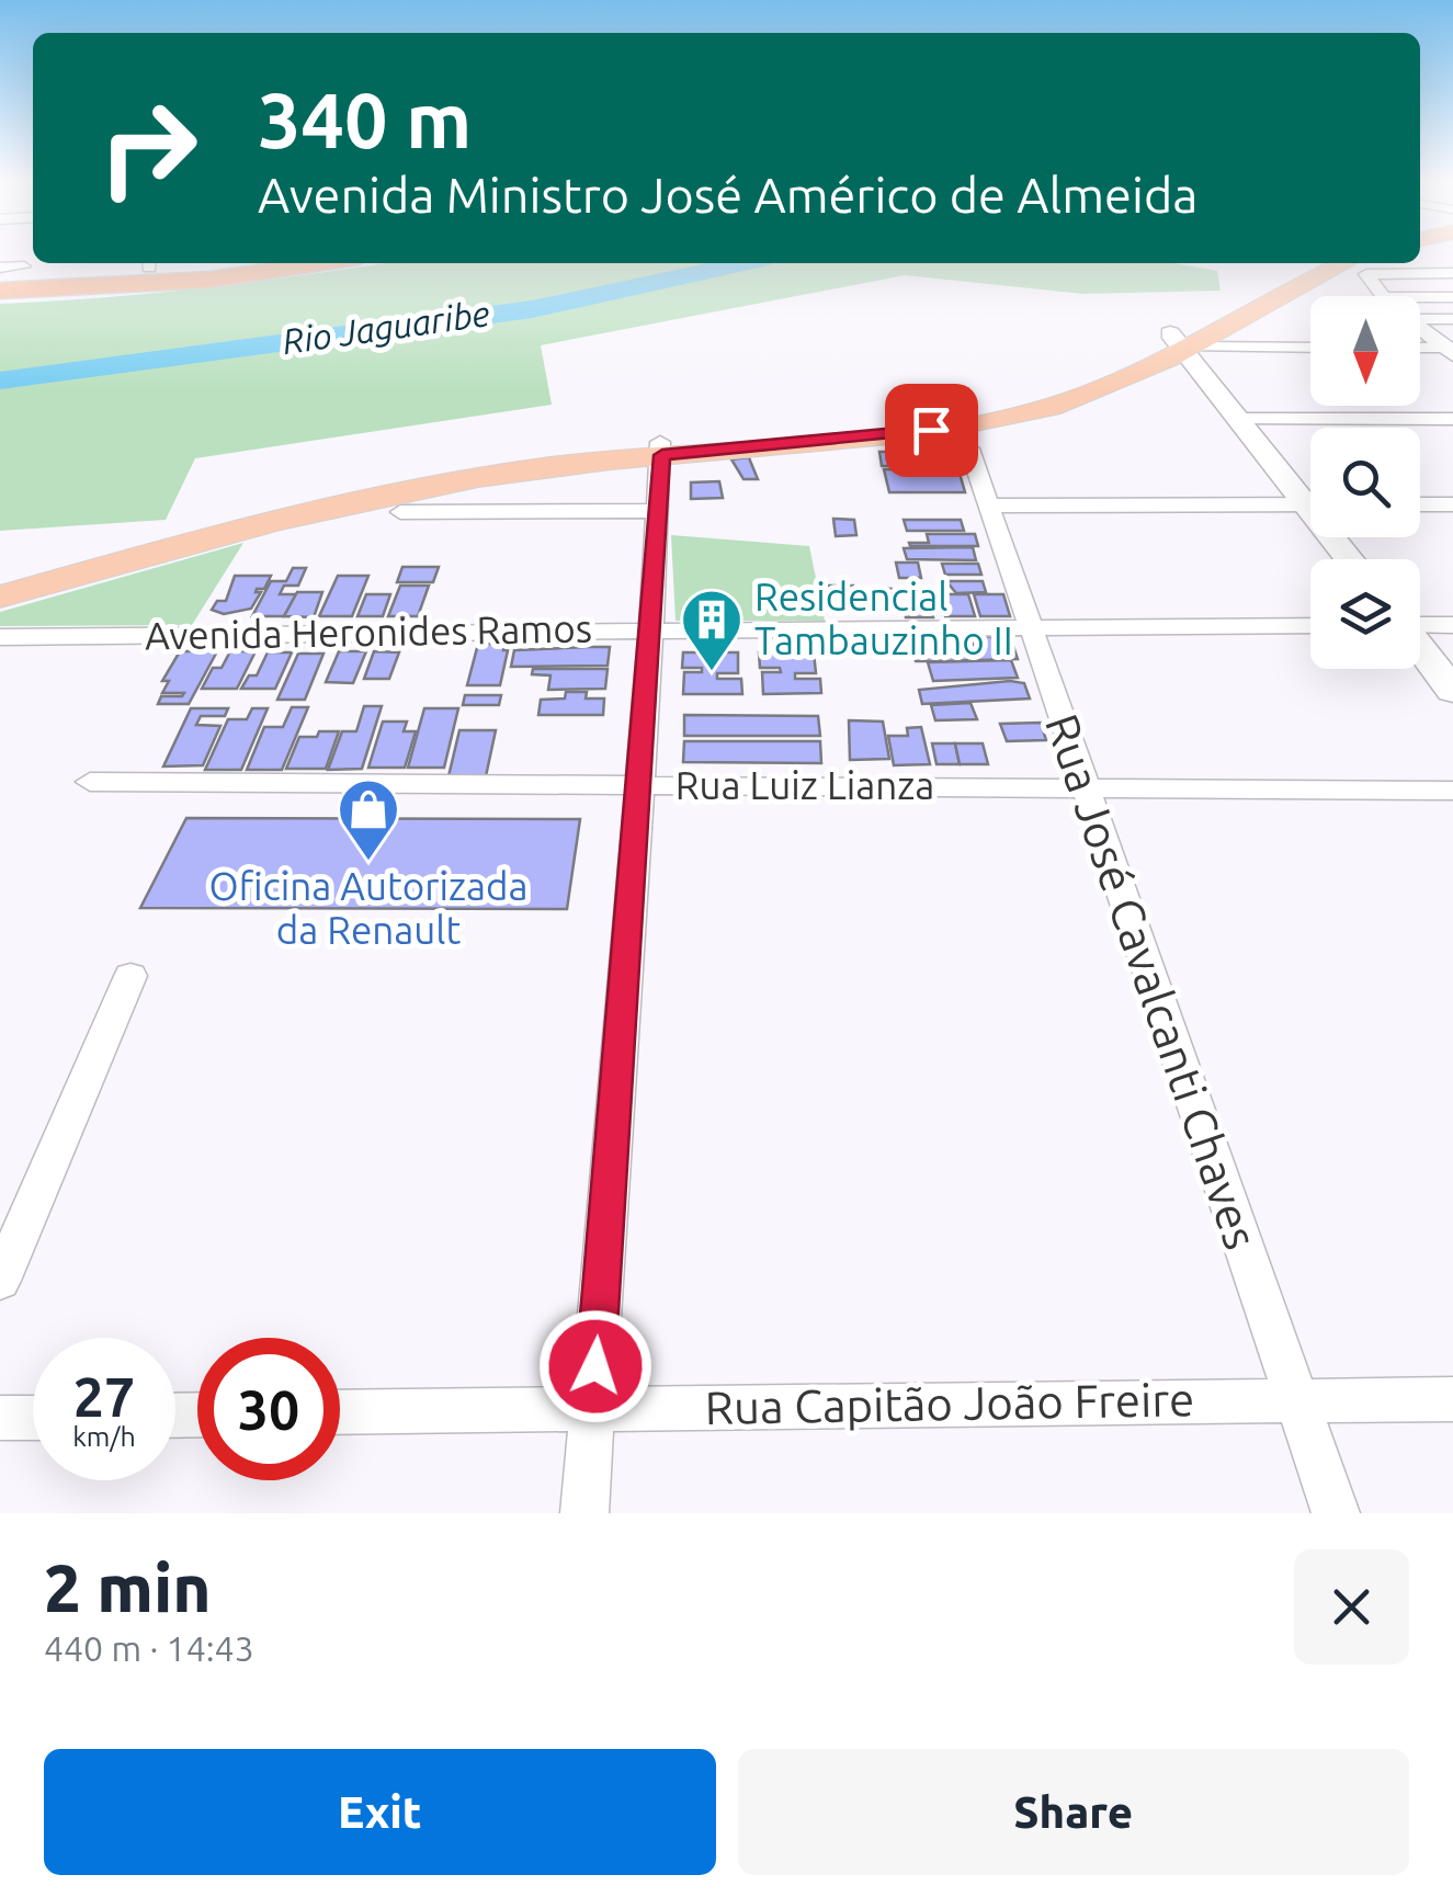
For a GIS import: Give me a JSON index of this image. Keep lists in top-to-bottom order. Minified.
{"streets":{"street":["Avenida Heronides Ramos","Rua Luiz Lianza","Rua José Cavalcanti Chaves","Rua Capitão João Freire"]},"crossings":[["Avenida Heronides Ramos","Rua José Cavalcanti Chaves"],["Rua Luiz Lianza","Rua José Cavalcanti Chaves"],["Rua José Cavalcanti Chaves","Rua Capitão João Freire"]],"water":["Rio Jaguaribe"],"places":{"building":["Residencial Tambauzinho II"],"shop":["Oficina Autorizada da Renault"]},"north":"bottom","page":{"turn":["340 m","Avenida Ministro José Américo de Almeida"],"speed":"27 km/h","limit":"30","heading":["2 min","440 m · 14:43"],"buttons":["Exit","Share"]}}
